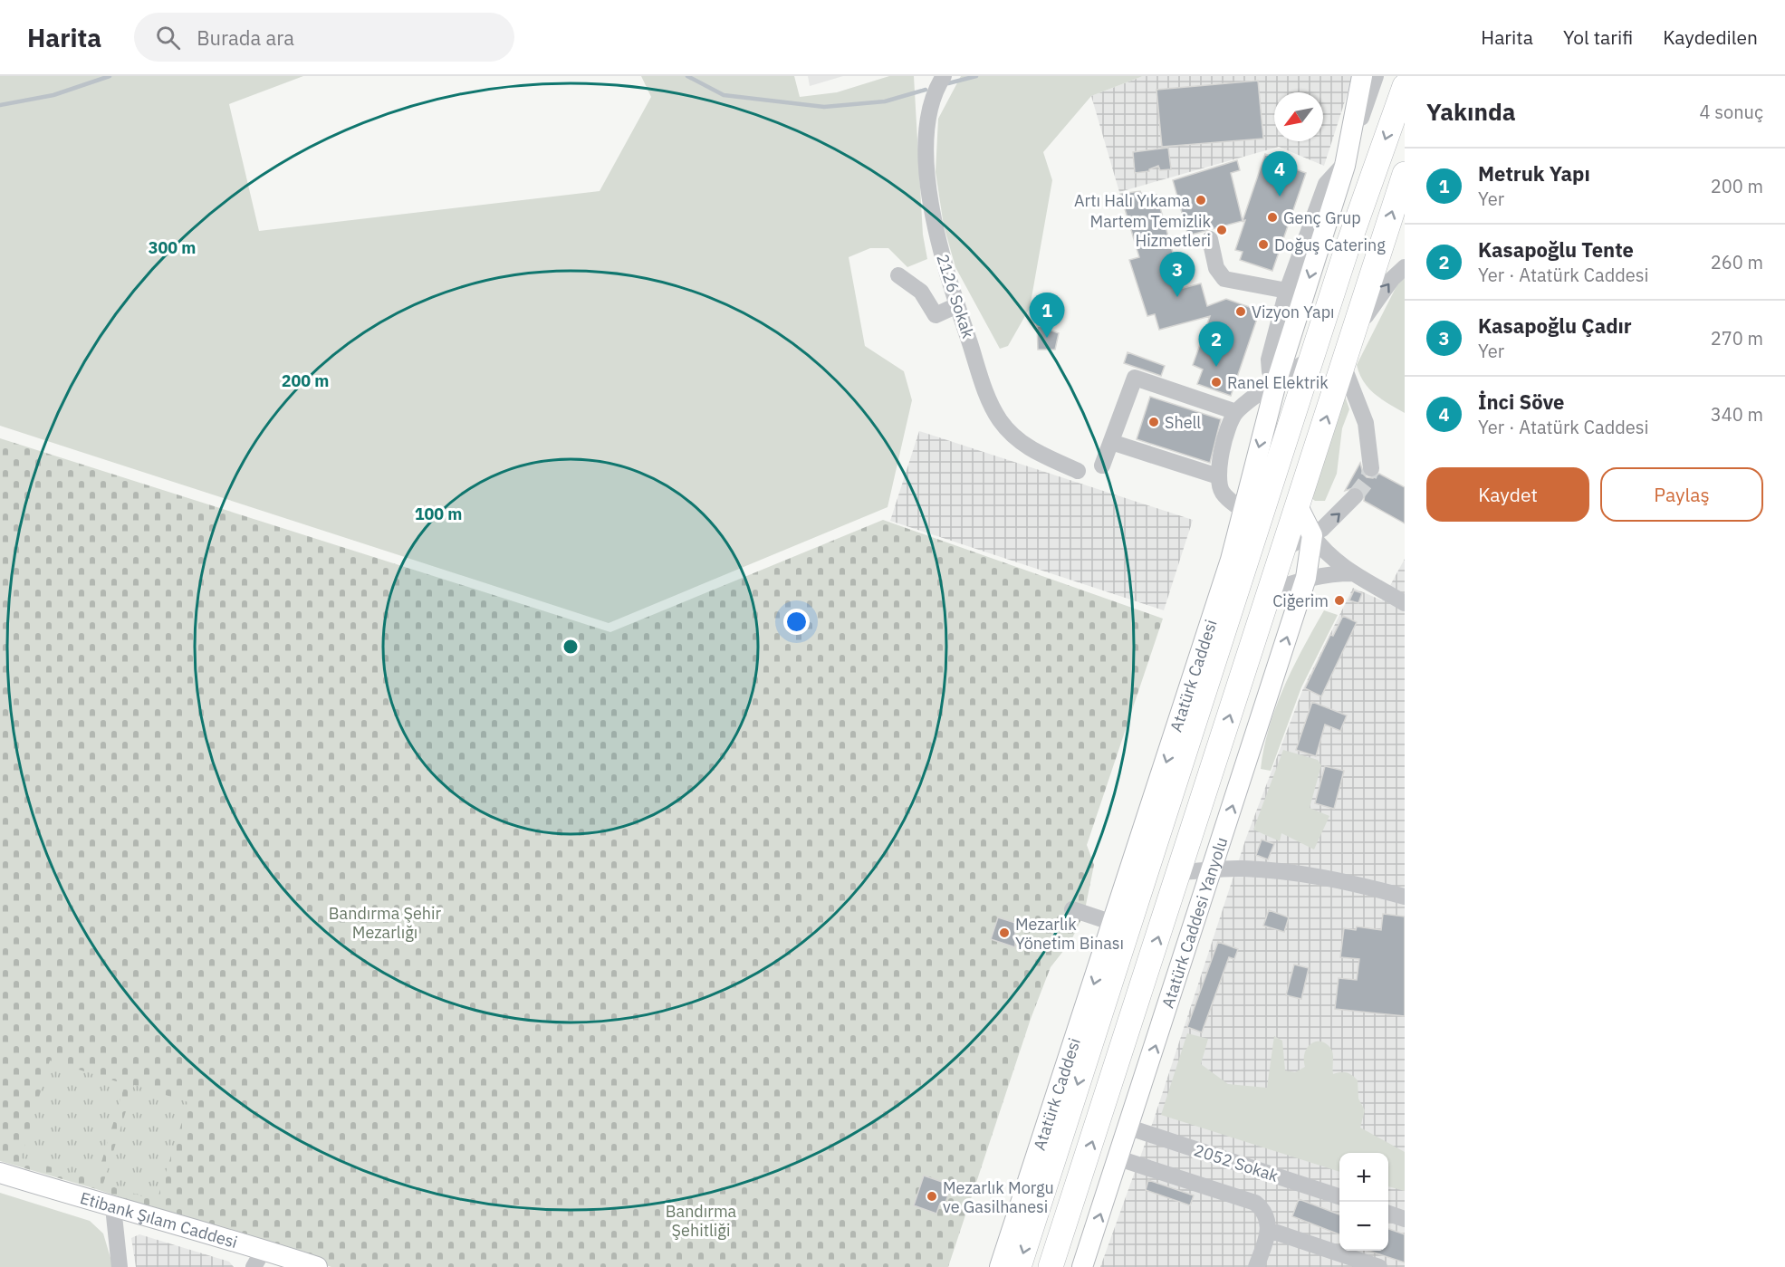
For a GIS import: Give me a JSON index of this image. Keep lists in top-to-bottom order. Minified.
{"streets":{"highway":["Atatürk Caddesi"],"main road":["Atatürk Caddesi Yanyolu","Etibank Şılam Caddesi"],"street":["2126 Sokak","2052 Sokak"]},"crossings":[["Atatürk Caddesi Yanyolu","2052 Sokak"]],"one_way":["Atatürk Caddesi","Atatürk Caddesi Yanyolu"],"parks":["Bandırma Şehir Mezarlığı","Bandırma Şehitliği"],"places":["Artı Halı Yıkama","Genç Grup","Martem Temizlik Hizmetleri","Doğuş Catering","Vizyon Yapı","Ranel Elektrik","Shell","Ciğerim","Mezarlık Yönetim Binası","Mezarlık Morgu ve Gasilhanesi"],"north":"bottom left","page":{"header":"Harita","search":"Burada ara","nav":["Harita","Yol tarifi","Kaydedilen"],"heading":["Yakında","4 sonuç"],"list":[{"mark":"1","name":"Metruk Yapı","note":"Yer","value":"200 m"},{"mark":"2","name":"Kasapoğlu Tente","note":"Yer · Atatürk Caddesi","value":"260 m"},{"mark":"3","name":"Kasapoğlu Çadır","note":"Yer","value":"270 m"},{"mark":"4","name":"İnci Söve","note":"Yer · Atatürk Caddesi","value":"340 m"}],"pins":["4","3","1","2"],"buttons":["Kaydet","Paylaş"],"map_buttons":["+","−"]},"rings":["300 m","200 m","100 m"]}
